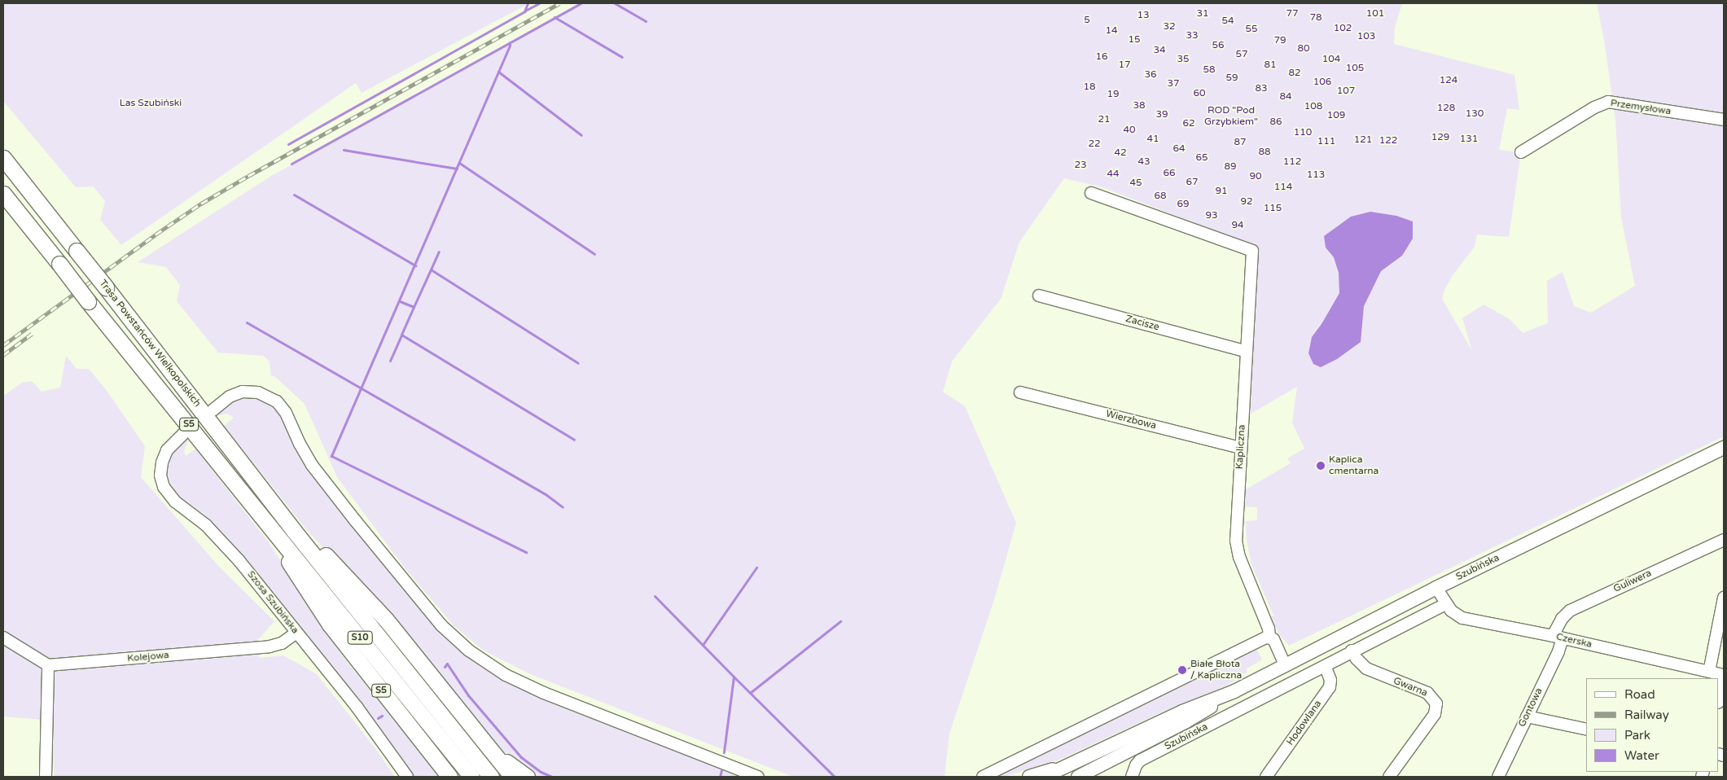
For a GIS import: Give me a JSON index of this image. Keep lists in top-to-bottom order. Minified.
{"streets":{"highway":["Trasa Powstańców Wielkopolskich","S5","S10"],"main road":["Szubińska"],"street":["Przemysłowa","Zacisze","Wierzbowa","Kapliczna","Guliwera","Szosa Szubińska","Czerska","Kolejowa","Gwarna","Gontowa","Hodowlana"]},"crossings":[["Zacisze","Kapliczna"],["Trasa Powstańców Wielkopolskich","S5"],["Trasa Powstańców Wielkopolskich","S10"],["Wierzbowa","Kapliczna"],["S5","S10"],["Kapliczna","Szubińska"],["Szubińska","Czerska"],["Szubińska","Gwarna"],["Szubińska","Hodowlana"],["Guliwera","Czerska"],["Guliwera","Gontowa"],["Szosa Szubińska","Kolejowa"],["Czerska","Gontowa"]],"parks":["31","77","101","13","78","5","54","32","102","55","14","33","103","15","79","56","80","34","57","16","35","104","17","81","105","58","82","36","59","124","106","37","18","83","107","60","19","84","Las Szubiński","38","108","128","ROD \"Pod Grzybkiem\"","130","39","109","21","86","62","40","110","129","41","131","121","122","111","87","22","64","88","42","65","43","112","23","89","66","44","113","90","67","45","114","91","68","92","69","115","93","94"],"places":["Kaplica cmentarna","Białe Błota / Kapliczna"],"legend":["Road","Railway","Park","Water"]}
